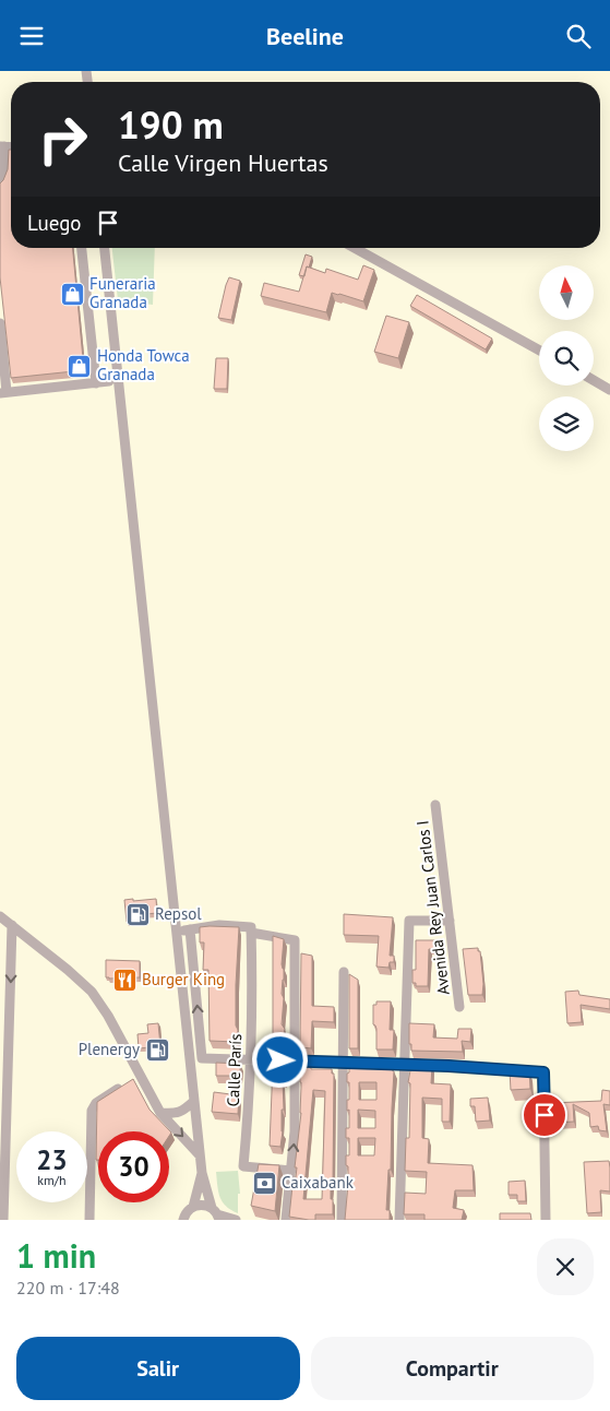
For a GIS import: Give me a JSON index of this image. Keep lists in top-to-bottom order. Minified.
{"streets":{"street":["Avenida Rey Juan Carlos I","Calle París"]},"places":{"shop":["Funeraria Granada","Honda Towca Granada"],"fuel station":["Repsol","Plenergy"],"restaurant":["Burger King"],"bank":["Caixabank"]},"north":"top","page":{"header":"Beeline","turn":["190 m","Calle Virgen Huertas"],"then":"Luego","speed":"23 km/h","limit":"30","heading":["1 min","220 m · 17:48"],"buttons":["Salir","Compartir"]}}
